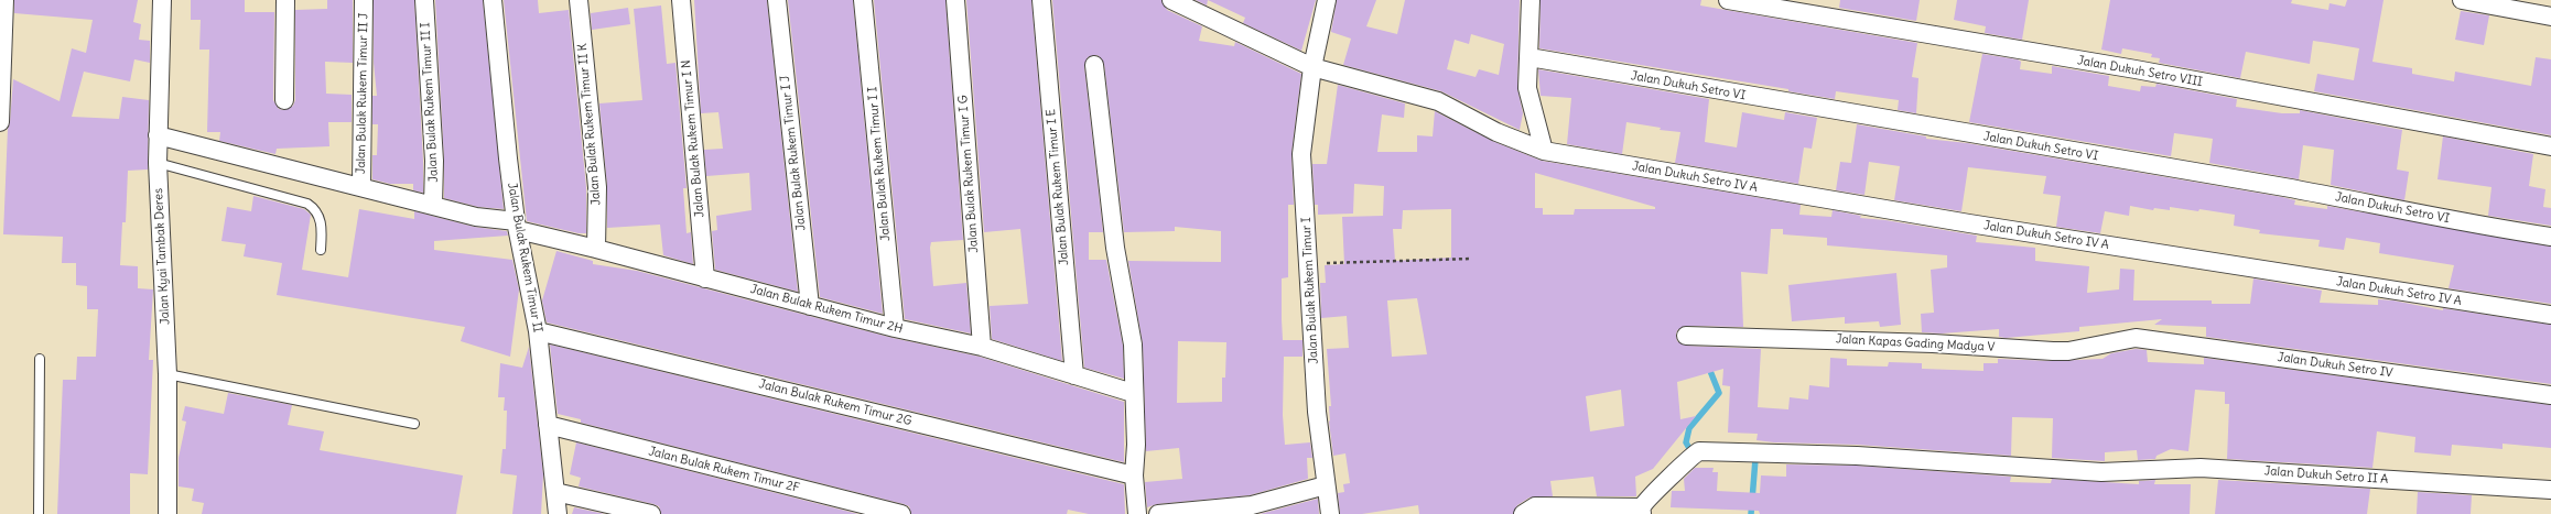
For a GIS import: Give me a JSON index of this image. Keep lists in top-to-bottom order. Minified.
{"streets":{"street":["Jalan Dukuh Setro VIII","Jalan Dukuh Setro VI","Jalan Bulak Rukem Timur II J","Jalan Bulak Rukem Timur II I","Jalan Bulak Rukem Timur II K","Jalan Bulak Rukem Timur I N","Jalan Bulak Rukem Timur I J","Jalan Bulak Rukem Timur I I","Jalan Bulak Rukem Timur I G","Jalan Dukuh Setro IV A","Jalan Bulak Rukem Timur I E","Jalan Kyai Tambak Deres","Jalan Bulak Rukem Timur II","Jalan Bulak Rukem Timur I","Jalan Bulak Rukem Timur 2H","Jalan Kapas Gading Madya V","Jalan Dukuh Setro IV","Jalan Bulak Rukem Timur 2G","Jalan Bulak Rukem Timur 2F","Jalan Dukuh Setro II A"]},"crossings":[["Jalan Bulak Rukem Timur II J","Jalan Bulak Rukem Timur 2H"],["Jalan Bulak Rukem Timur II I","Jalan Bulak Rukem Timur 2H"],["Jalan Bulak Rukem Timur II K","Jalan Bulak Rukem Timur 2H"],["Jalan Bulak Rukem Timur I N","Jalan Bulak Rukem Timur 2H"],["Jalan Bulak Rukem Timur I J","Jalan Bulak Rukem Timur 2H"],["Jalan Bulak Rukem Timur I I","Jalan Bulak Rukem Timur 2H"],["Jalan Bulak Rukem Timur I G","Jalan Bulak Rukem Timur 2H"],["Jalan Dukuh Setro IV A","Jalan Bulak Rukem Timur I"],["Jalan Bulak Rukem Timur I E","Jalan Bulak Rukem Timur 2H"],["Jalan Kyai Tambak Deres","Jalan Bulak Rukem Timur 2H"],["Jalan Bulak Rukem Timur II","Jalan Bulak Rukem Timur 2H"],["Jalan Bulak Rukem Timur II","Jalan Bulak Rukem Timur 2G"],["Jalan Bulak Rukem Timur II","Jalan Bulak Rukem Timur 2F"],["Jalan Kapas Gading Madya V","Jalan Dukuh Setro IV"]]}
